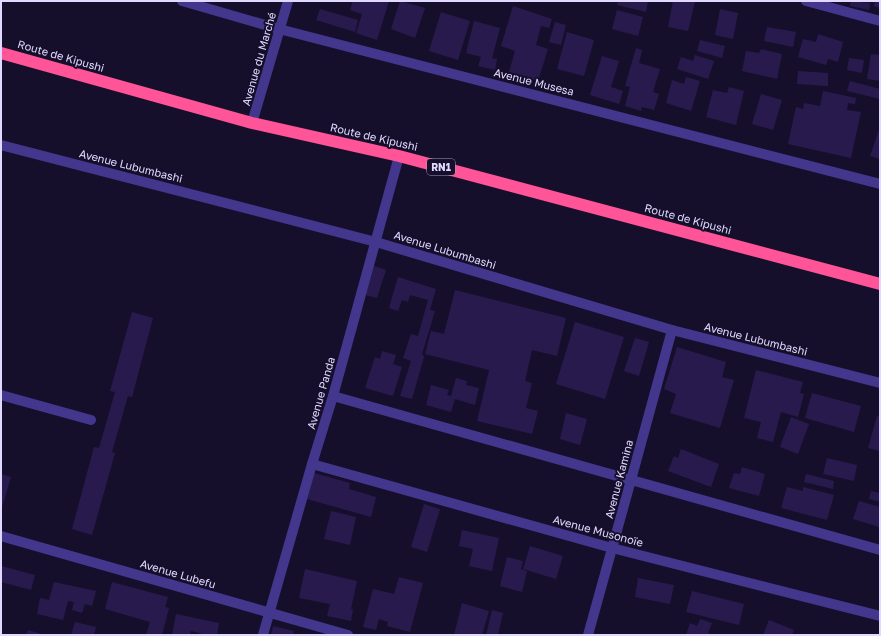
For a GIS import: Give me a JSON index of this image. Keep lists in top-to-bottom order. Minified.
{"streets":{"highway":["Route de Kipushi","RN1"],"street":["Avenue du Marché","Avenue Musesa","Avenue Lubumbashi","Avenue Panda","Avenue Kamina","Avenue Musonoïe","Avenue Lubefu"]},"crossings":[["Route de Kipushi","Avenue du Marché"],["Route de Kipushi","Avenue Panda"],["Avenue du Marché","Avenue Musesa"],["Avenue Lubumbashi","Avenue Panda"],["Avenue Lubumbashi","Avenue Kamina"],["Avenue Panda","Avenue Musonoïe"],["Avenue Panda","Avenue Lubefu"],["Avenue Kamina","Avenue Musonoïe"]]}
